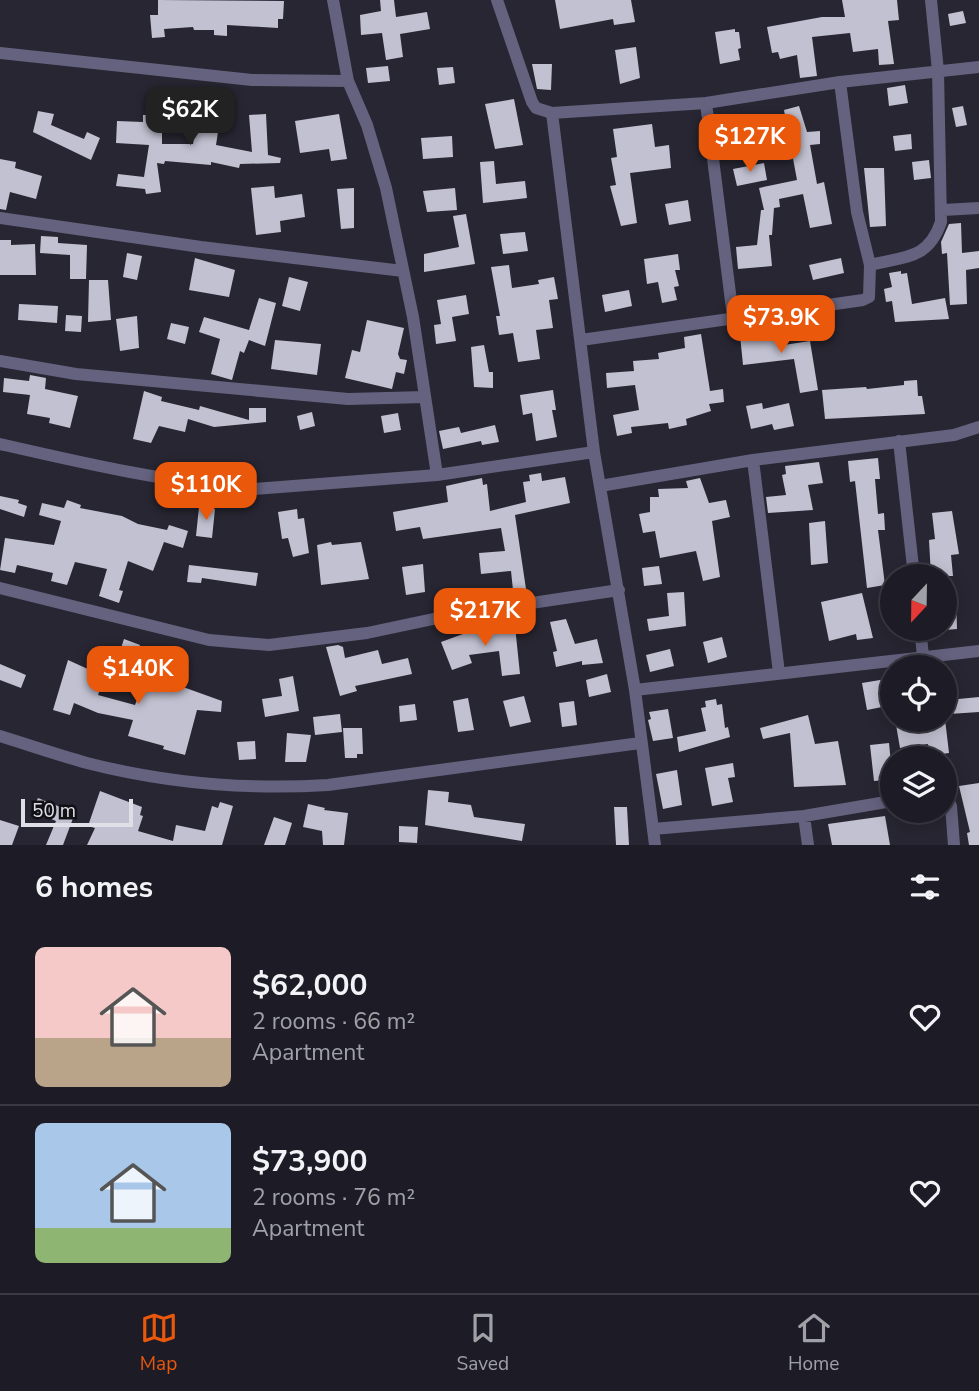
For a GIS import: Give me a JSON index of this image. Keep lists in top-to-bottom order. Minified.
{"scale_bar":"50 m","north":"bottom","page":{"price":["$62K","$127K","$73.9K","$110K","$217K","$140K"],"scale":"50 m","heading":"6 homes","list":[{"name":"$62,000","note":"2 rooms · 66 m² · Apartment"},{"name":"$73,900","note":"2 rooms · 76 m² · Apartment"}],"tabs":["Map","Saved","Home"]}}
